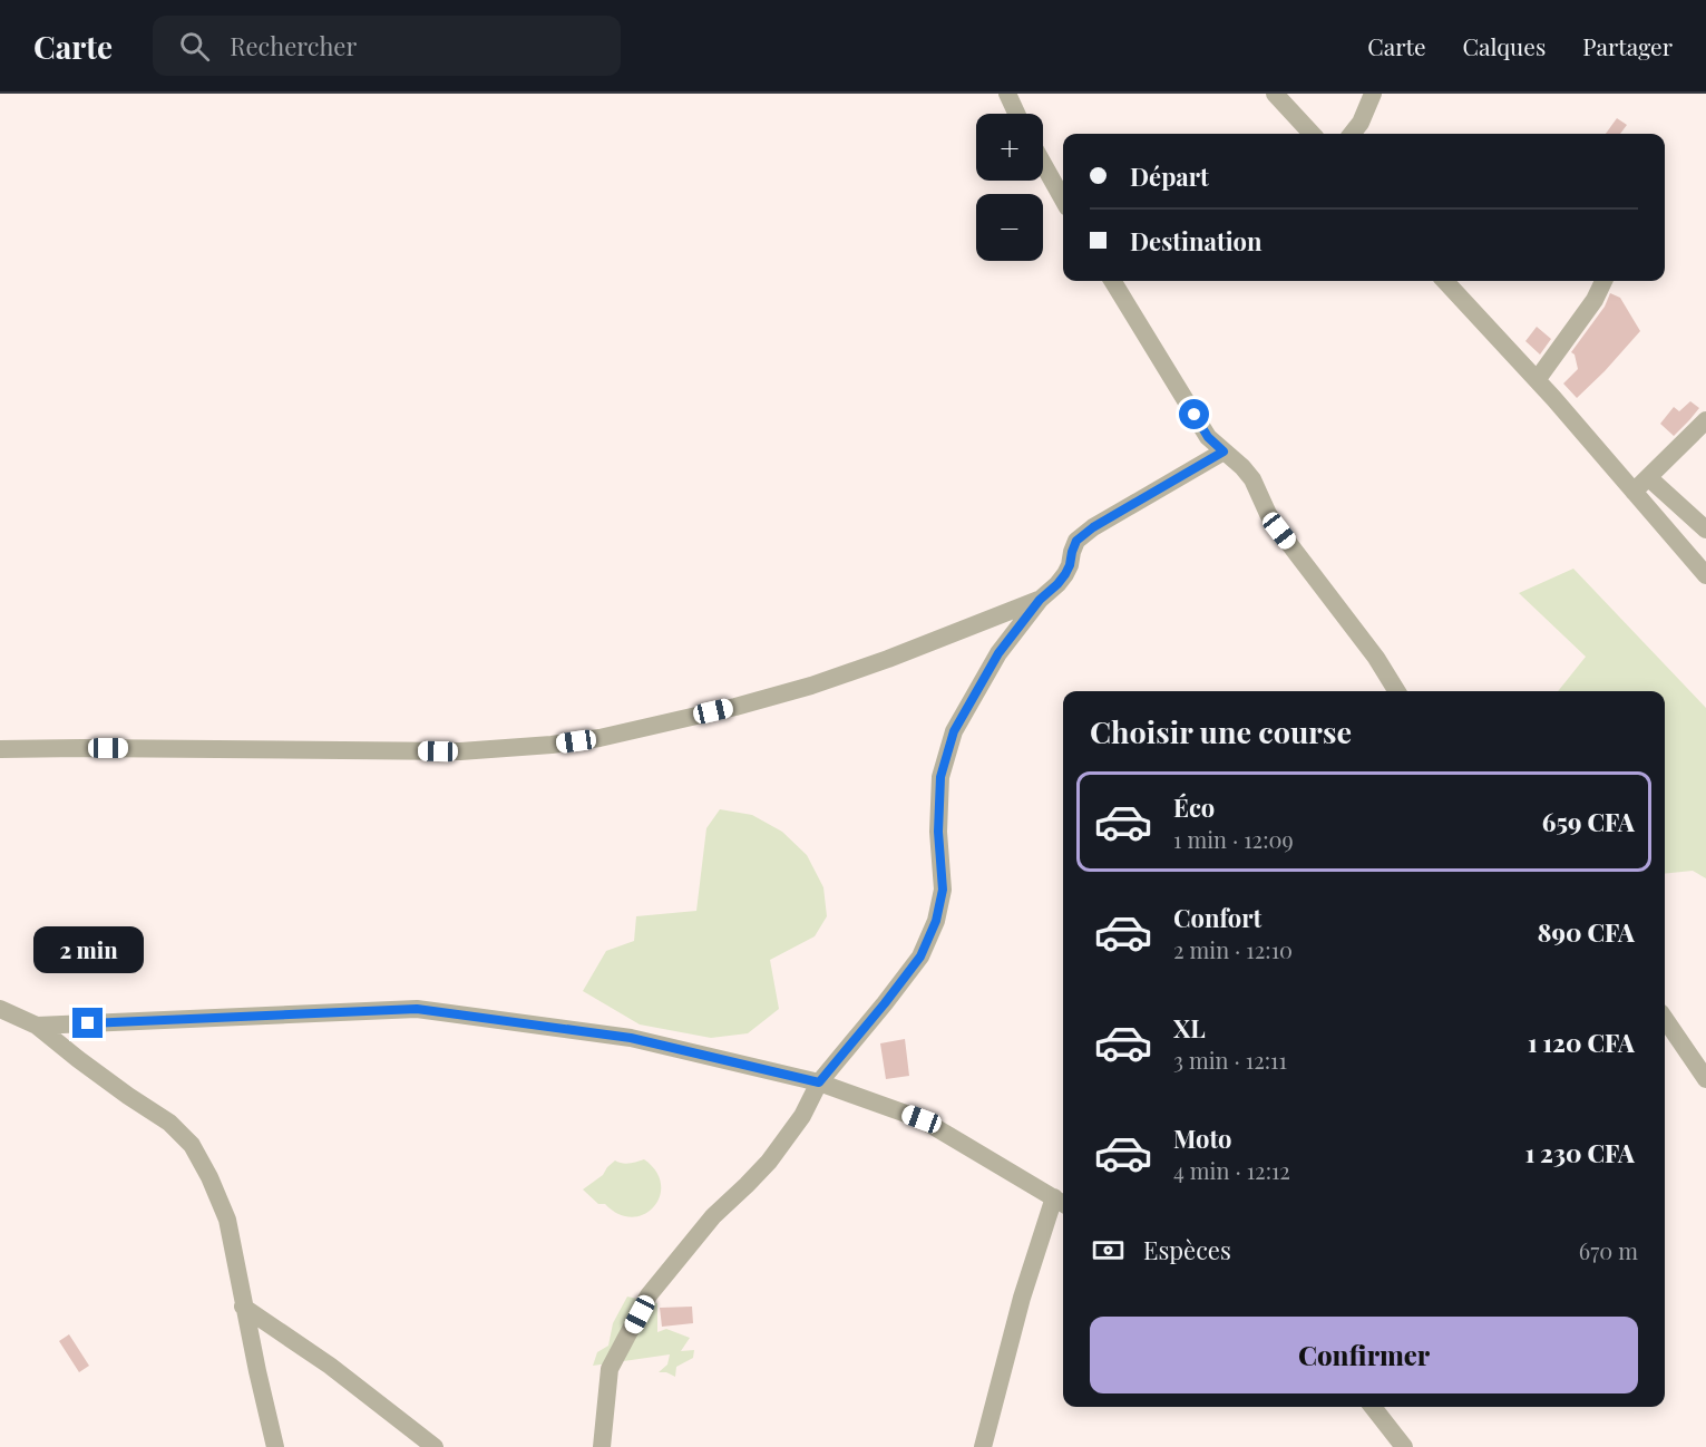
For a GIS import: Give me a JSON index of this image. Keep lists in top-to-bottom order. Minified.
{"page":{"header":"Carte","search":"Rechercher","nav":["Carte","Calques","Partager"],"map_buttons":["+","−"],"banner":["Départ","Destination"],"heading":"Choisir une course","list":[{"name":"Éco","note":"1 min · 12:09","value":"659 CFA"},{"name":"Confort","note":"2 min · 12:10","value":"890 CFA"},{"name":"XL","note":"3 min · 12:11","value":"1 120 CFA"},{"name":"Moto","note":"4 min · 12:12","value":"1 230 CFA"}],"bubble":"2 min","pay":["Espèces","670 m"],"buttons":"Confirmer"}}
